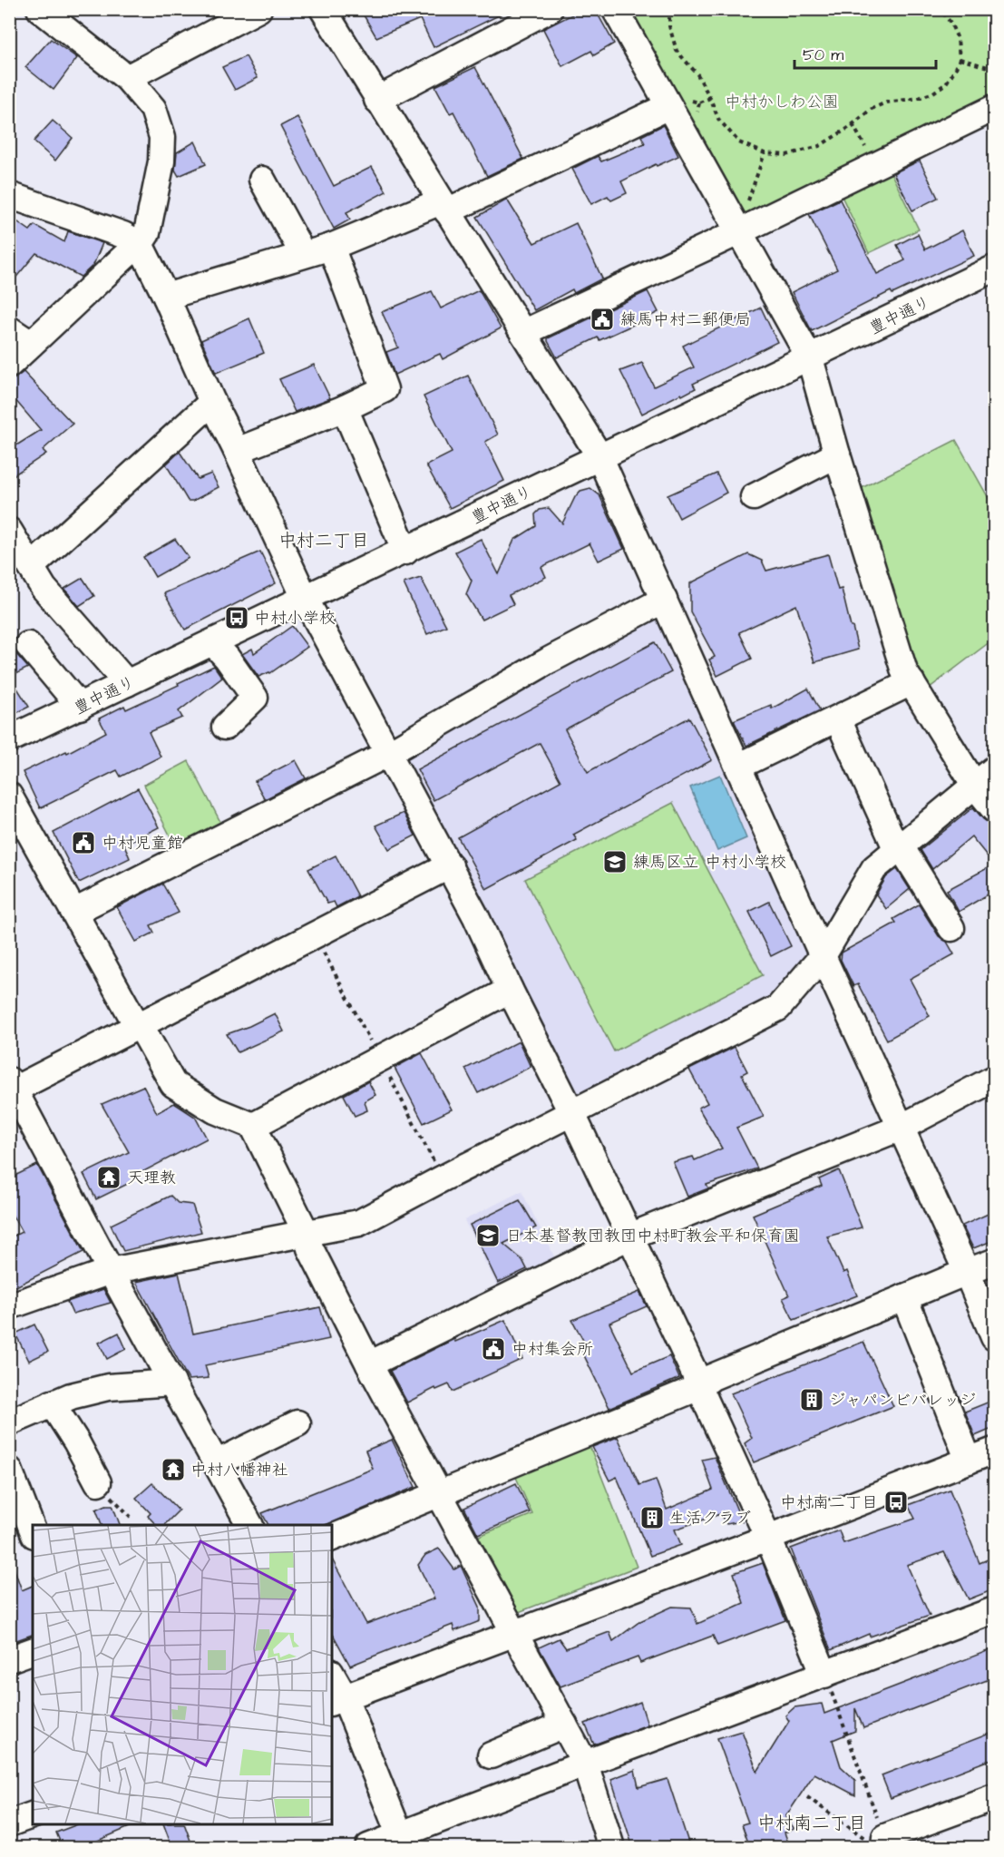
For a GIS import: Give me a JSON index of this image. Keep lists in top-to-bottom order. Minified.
{"streets":{"street":["豊中通り"]},"districts":["中村二丁目","中村南二丁目"],"parks":["中村かしわ公園"],"places":{"public building":["練馬中村二郵便局","中村児童館","中村集会所"],"bus stop":["中村小学校","中村南二丁目"],"school or university":["練馬区立 中村小学校","日本基督教団教団中村町教会平和保育園"],"temple":["天理教","中村八幡神社"],"building":["ジャパンビバレッジ","生活クラブ"]},"scale_bar":"50 m"}
